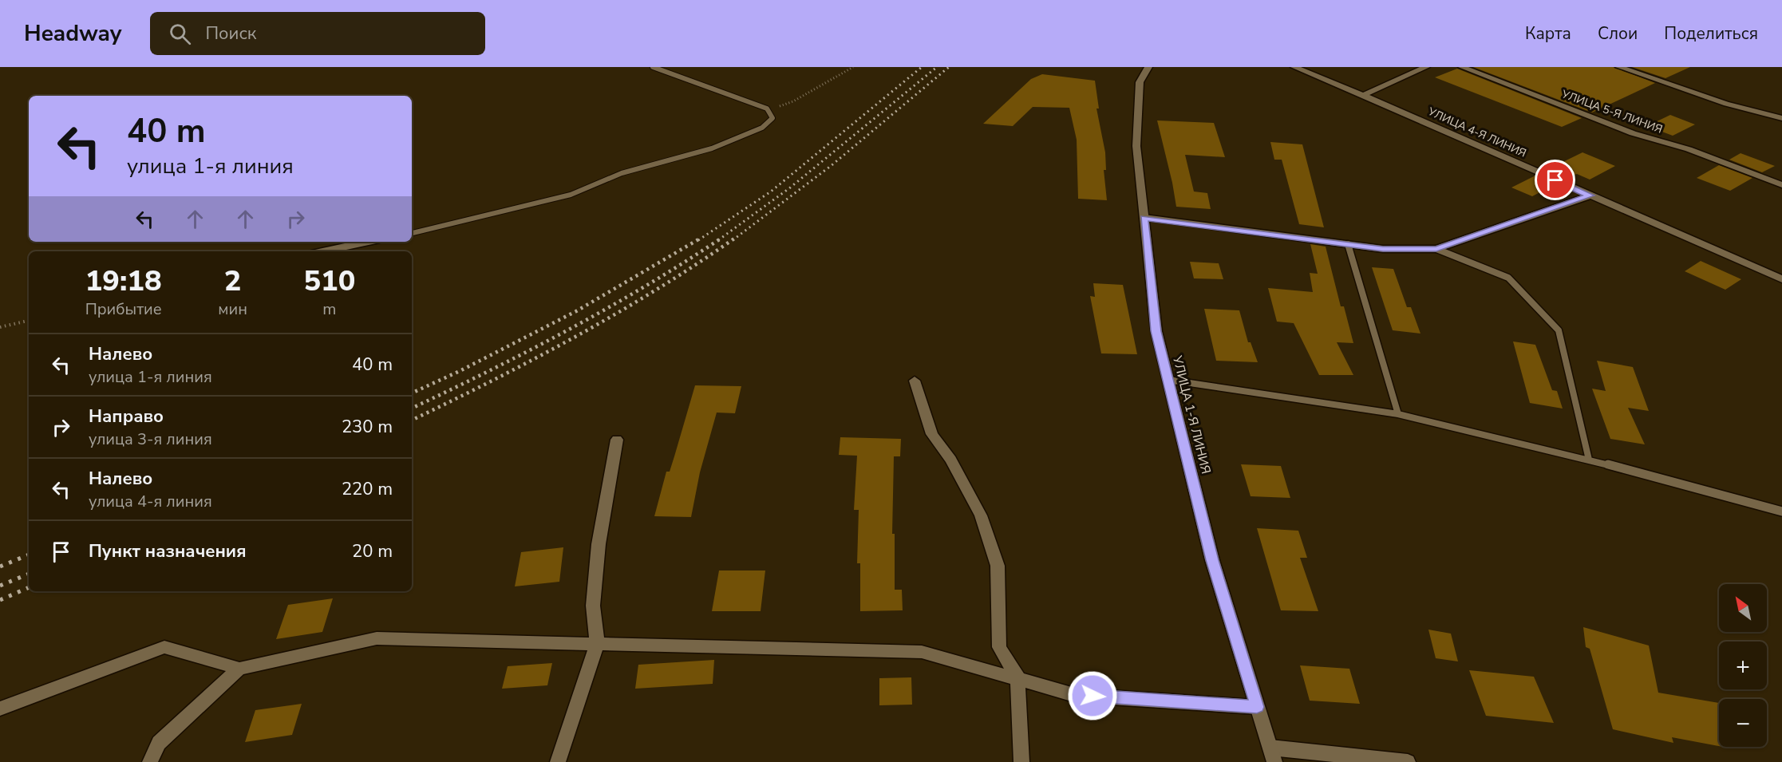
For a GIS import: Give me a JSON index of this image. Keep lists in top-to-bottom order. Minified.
{"streets":{"street":["УЛИЦА 5-Я ЛИНИЯ","УЛИЦА 4-Я ЛИНИЯ","УЛИЦА 1-Я ЛИНИЯ"]},"north":"top left","page":{"header":"Headway","search":"Поиск","nav":["Карта","Слои","Поделиться"],"turn":["40 m","улица 1-я линия"],"eta":["19:18","Прибытие","2","мин","510","m"],"list":[{"name":"Налево","note":"улица 1-я линия","value":"40 m"},{"name":"Направо","note":"улица 3-я линия","value":"230 m"},{"name":"Налево","note":"улица 4-я линия","value":"220 m"},{"name":"Пункт назначения","value":"20 m"}],"map_buttons":["+","−"]}}
